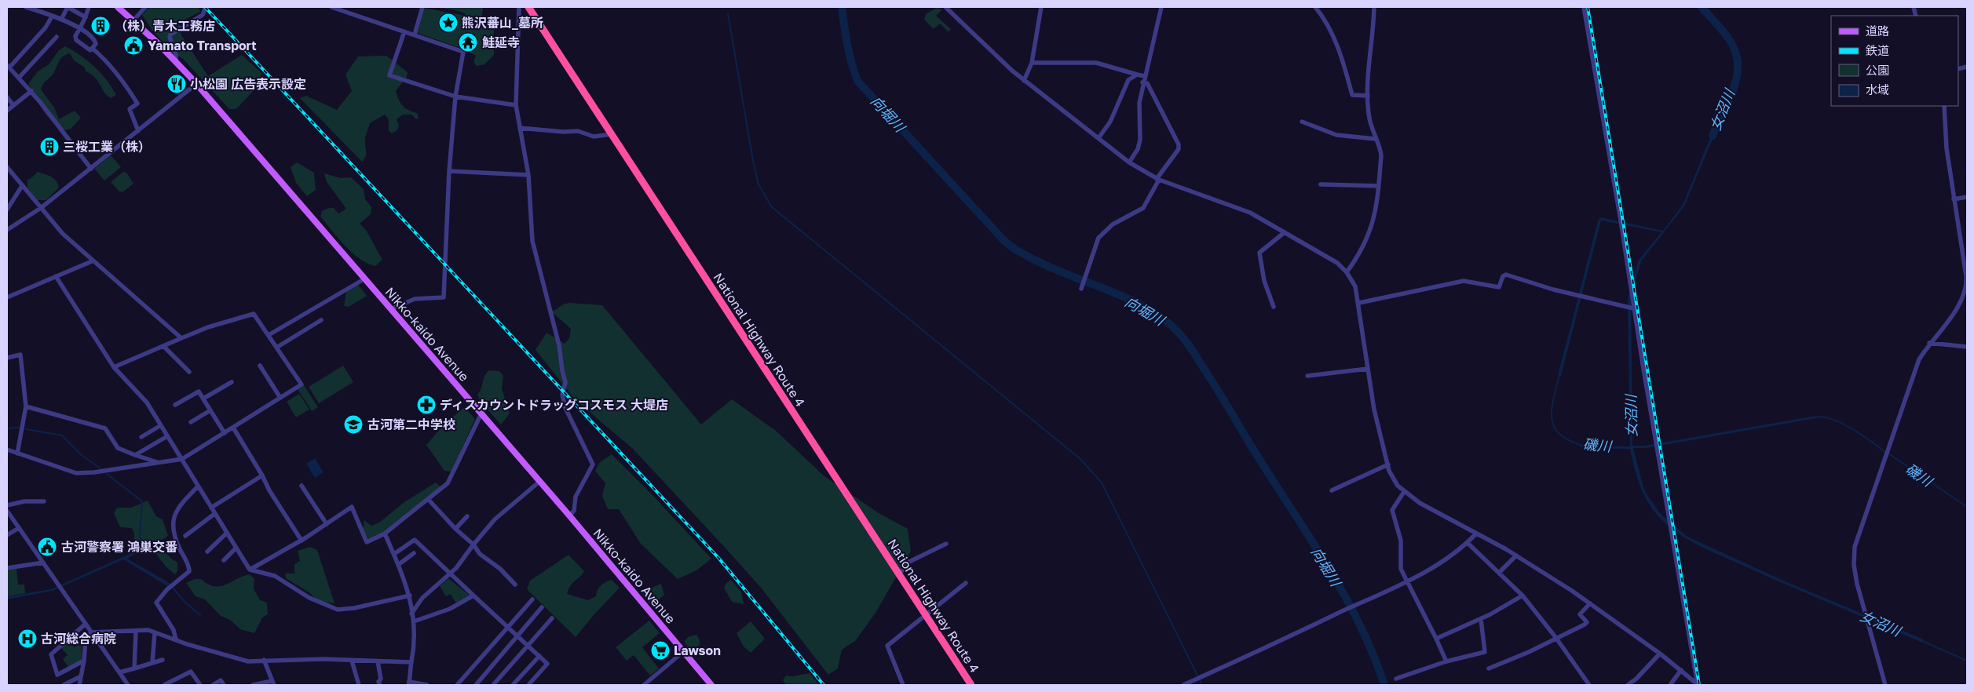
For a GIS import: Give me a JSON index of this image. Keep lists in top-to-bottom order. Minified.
{"streets":{"highway":["National Highway Route 4"],"main road":["Nikko-kaido Avenue"]},"water":["女沼川","向堀川","磯川"],"places":{"place":["熊沢蕃山_墓所"],"building":["（株）青木工務店","三桜工業（株）"],"temple":["鮭延寺"],"public building":["Yamato Transport","古河警察署 鴻巣交番"],"restaurant":["小松園 広告表示設定"],"pharmacy":["ディスカウントドラッグコスモス 大堤店"],"school or university":["古河第二中学校"],"hospital":["古河総合病院"],"supermarket":["Lawson"]},"legend":["道路","鉄道","公園","水域"]}
